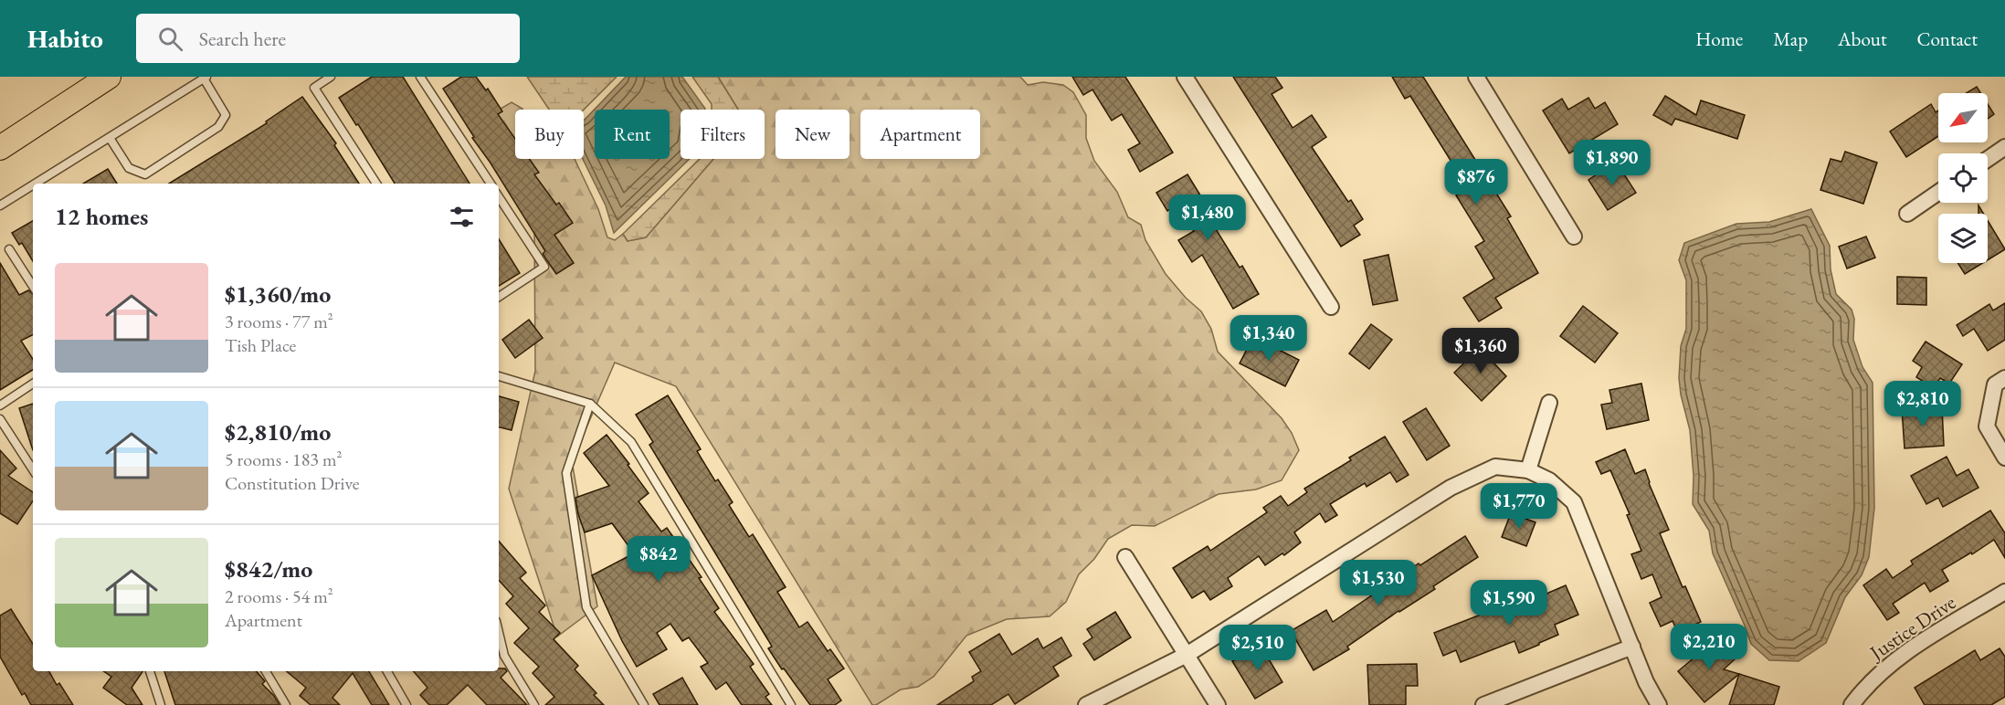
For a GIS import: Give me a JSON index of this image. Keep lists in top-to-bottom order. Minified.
{"streets":{"street":["Justice Drive"]},"north":"bottom left","page":{"header":"Habito","search":"Search here","nav":["Home","Map","About","Contact"],"chip":["Buy","Rent","Filters","New","Apartment"],"price":["$1,890","$876","$1,480","$1,340","$1,360","$2,810","$1,770","$842","$1,530","$1,590","$2,210","$2,510"],"heading":"12 homes","list":[{"name":"$1,360/mo","note":"3 rooms · 77 m² · Tish Place"},{"name":"$2,810/mo","note":"5 rooms · 183 m² · Constitution Drive"},{"name":"$842/mo","note":"2 rooms · 54 m² · Apartment"}]}}
